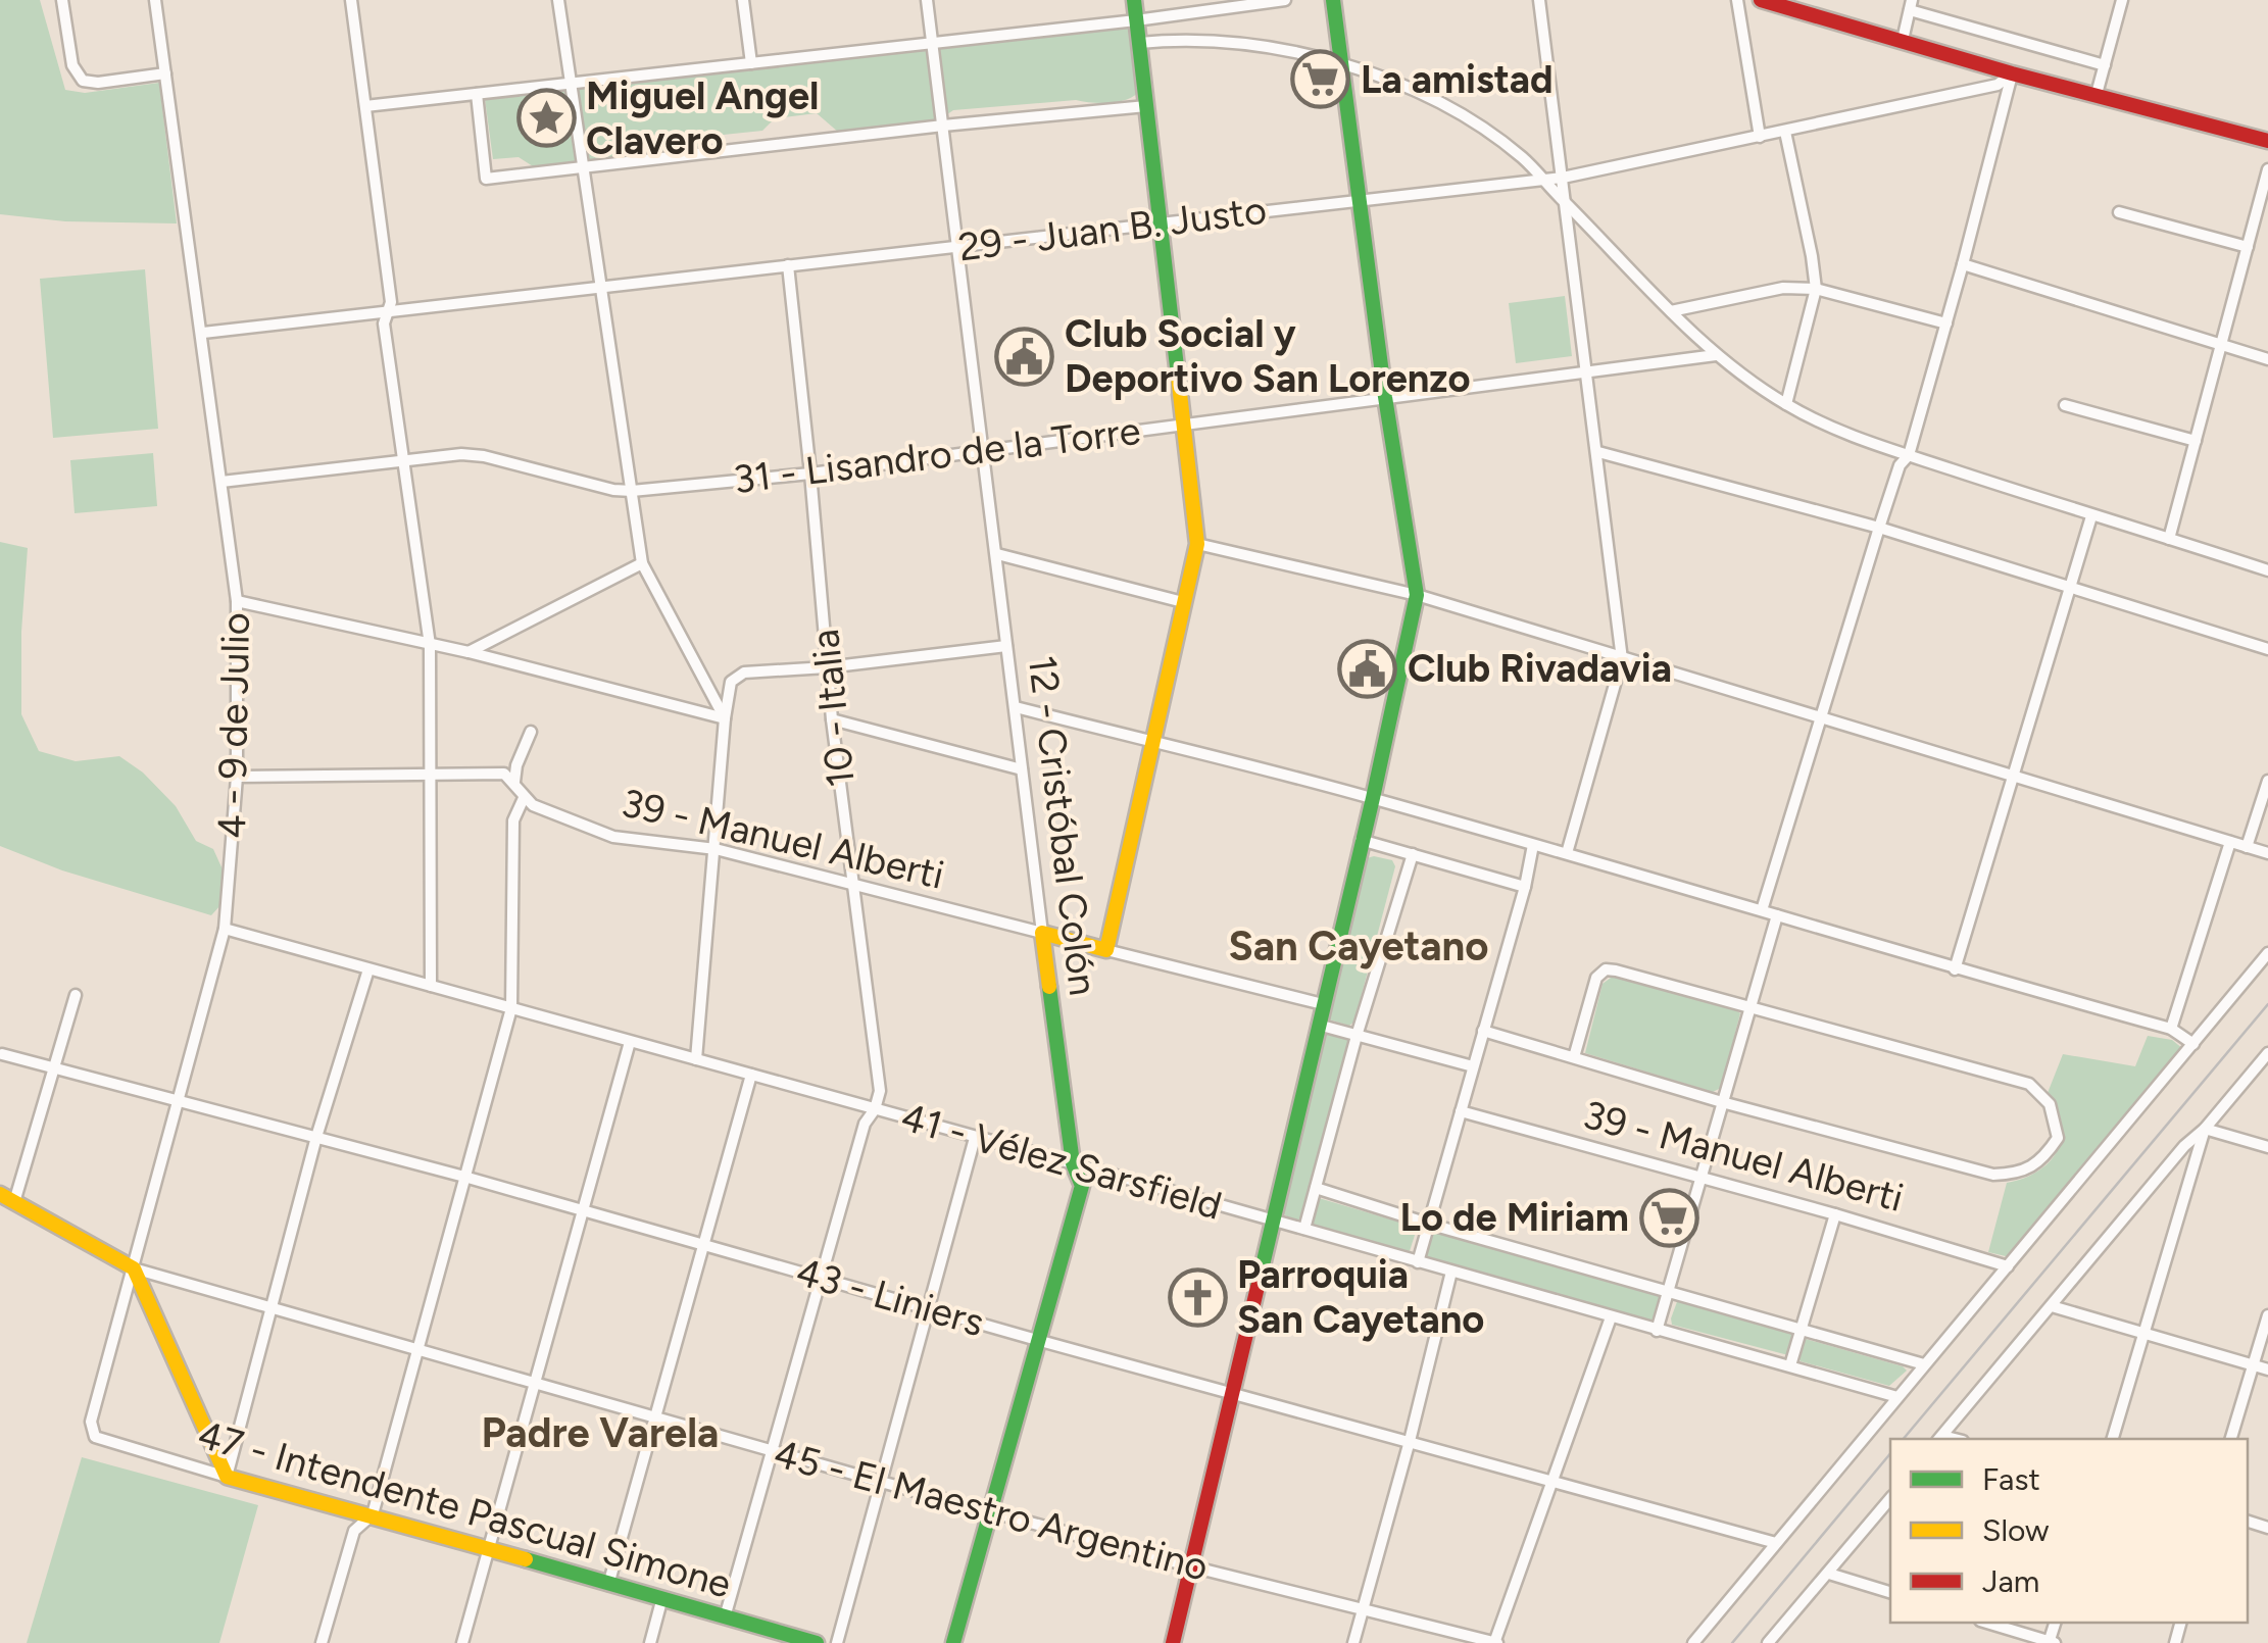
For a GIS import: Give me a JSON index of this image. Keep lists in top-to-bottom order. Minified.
{"streets":{"street":["29 - Juan B. Justo","31 - Lisandro de la Torre","10 - Italia","4 - 9 de Julio","12 - Cristóbal Colón","39 - Manuel Alberti","41 - Vélez Sarsfield","43 - Liniers","47 - Intendente Pascual Simone","45 - El Maestro Argentino"]},"crossings":[["29 - Juan B. Justo","10 - Italia"],["29 - Juan B. Justo","4 - 9 de Julio"],["29 - Juan B. Justo","12 - Cristóbal Colón"],["31 - Lisandro de la Torre","10 - Italia"],["31 - Lisandro de la Torre","4 - 9 de Julio"],["31 - Lisandro de la Torre","12 - Cristóbal Colón"],["10 - Italia","39 - Manuel Alberti"],["10 - Italia","41 - Vélez Sarsfield"],["10 - Italia","43 - Liniers"],["10 - Italia","47 - Intendente Pascual Simone"],["10 - Italia","45 - El Maestro Argentino"],["4 - 9 de Julio","41 - Vélez Sarsfield"],["4 - 9 de Julio","43 - Liniers"],["4 - 9 de Julio","47 - Intendente Pascual Simone"],["4 - 9 de Julio","45 - El Maestro Argentino"],["12 - Cristóbal Colón","39 - Manuel Alberti"],["12 - Cristóbal Colón","41 - Vélez Sarsfield"],["12 - Cristóbal Colón","43 - Liniers"],["12 - Cristóbal Colón","45 - El Maestro Argentino"]],"districts":["San Cayetano","Padre Varela"],"places":{"supermarket":["La amistad","Lo de Miriam"],"place":["Miguel Angel Clavero"],"public building":["Club Social y Deportivo San Lorenzo","Club Rivadavia"],"church":["Parroquia San Cayetano"]},"legend":["Fast","Slow","Jam"]}
